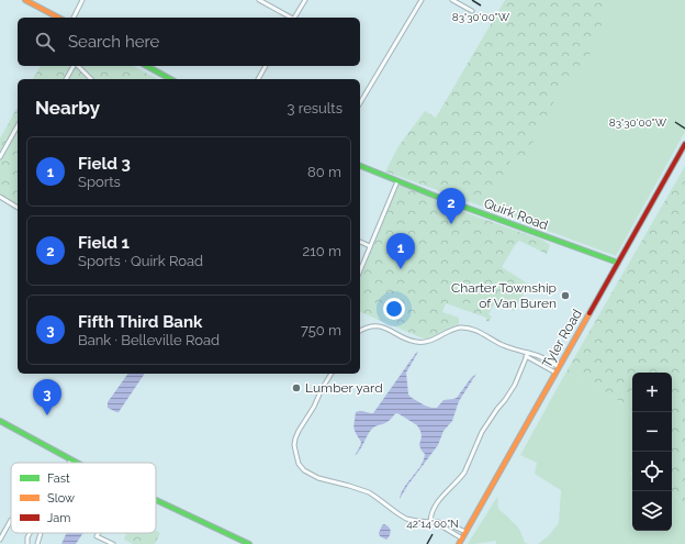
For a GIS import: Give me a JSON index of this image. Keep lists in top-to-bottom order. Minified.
{"streets":{"street":["Quirk Road","Tyler Road"]},"crossings":[["Quirk Road","Tyler Road"]],"places":["Charter Township of Van Buren","Lumber yard"],"legend":["Fast","Slow","Jam"],"page":{"search":"Search here","heading":["Nearby","3 results"],"list":[{"mark":"1","name":"Field 3","note":"Sports","value":"80 m"},{"mark":"2","name":"Field 1","note":"Sports · Quirk Road","value":"210 m"},{"mark":"3","name":"Fifth Third Bank","note":"Bank · Belleville Road","value":"750 m"}],"pins":["2","1","3"],"map_buttons":["+","−"]},"coordinates":["83°30'00\"W","42°14'00\"N"]}
